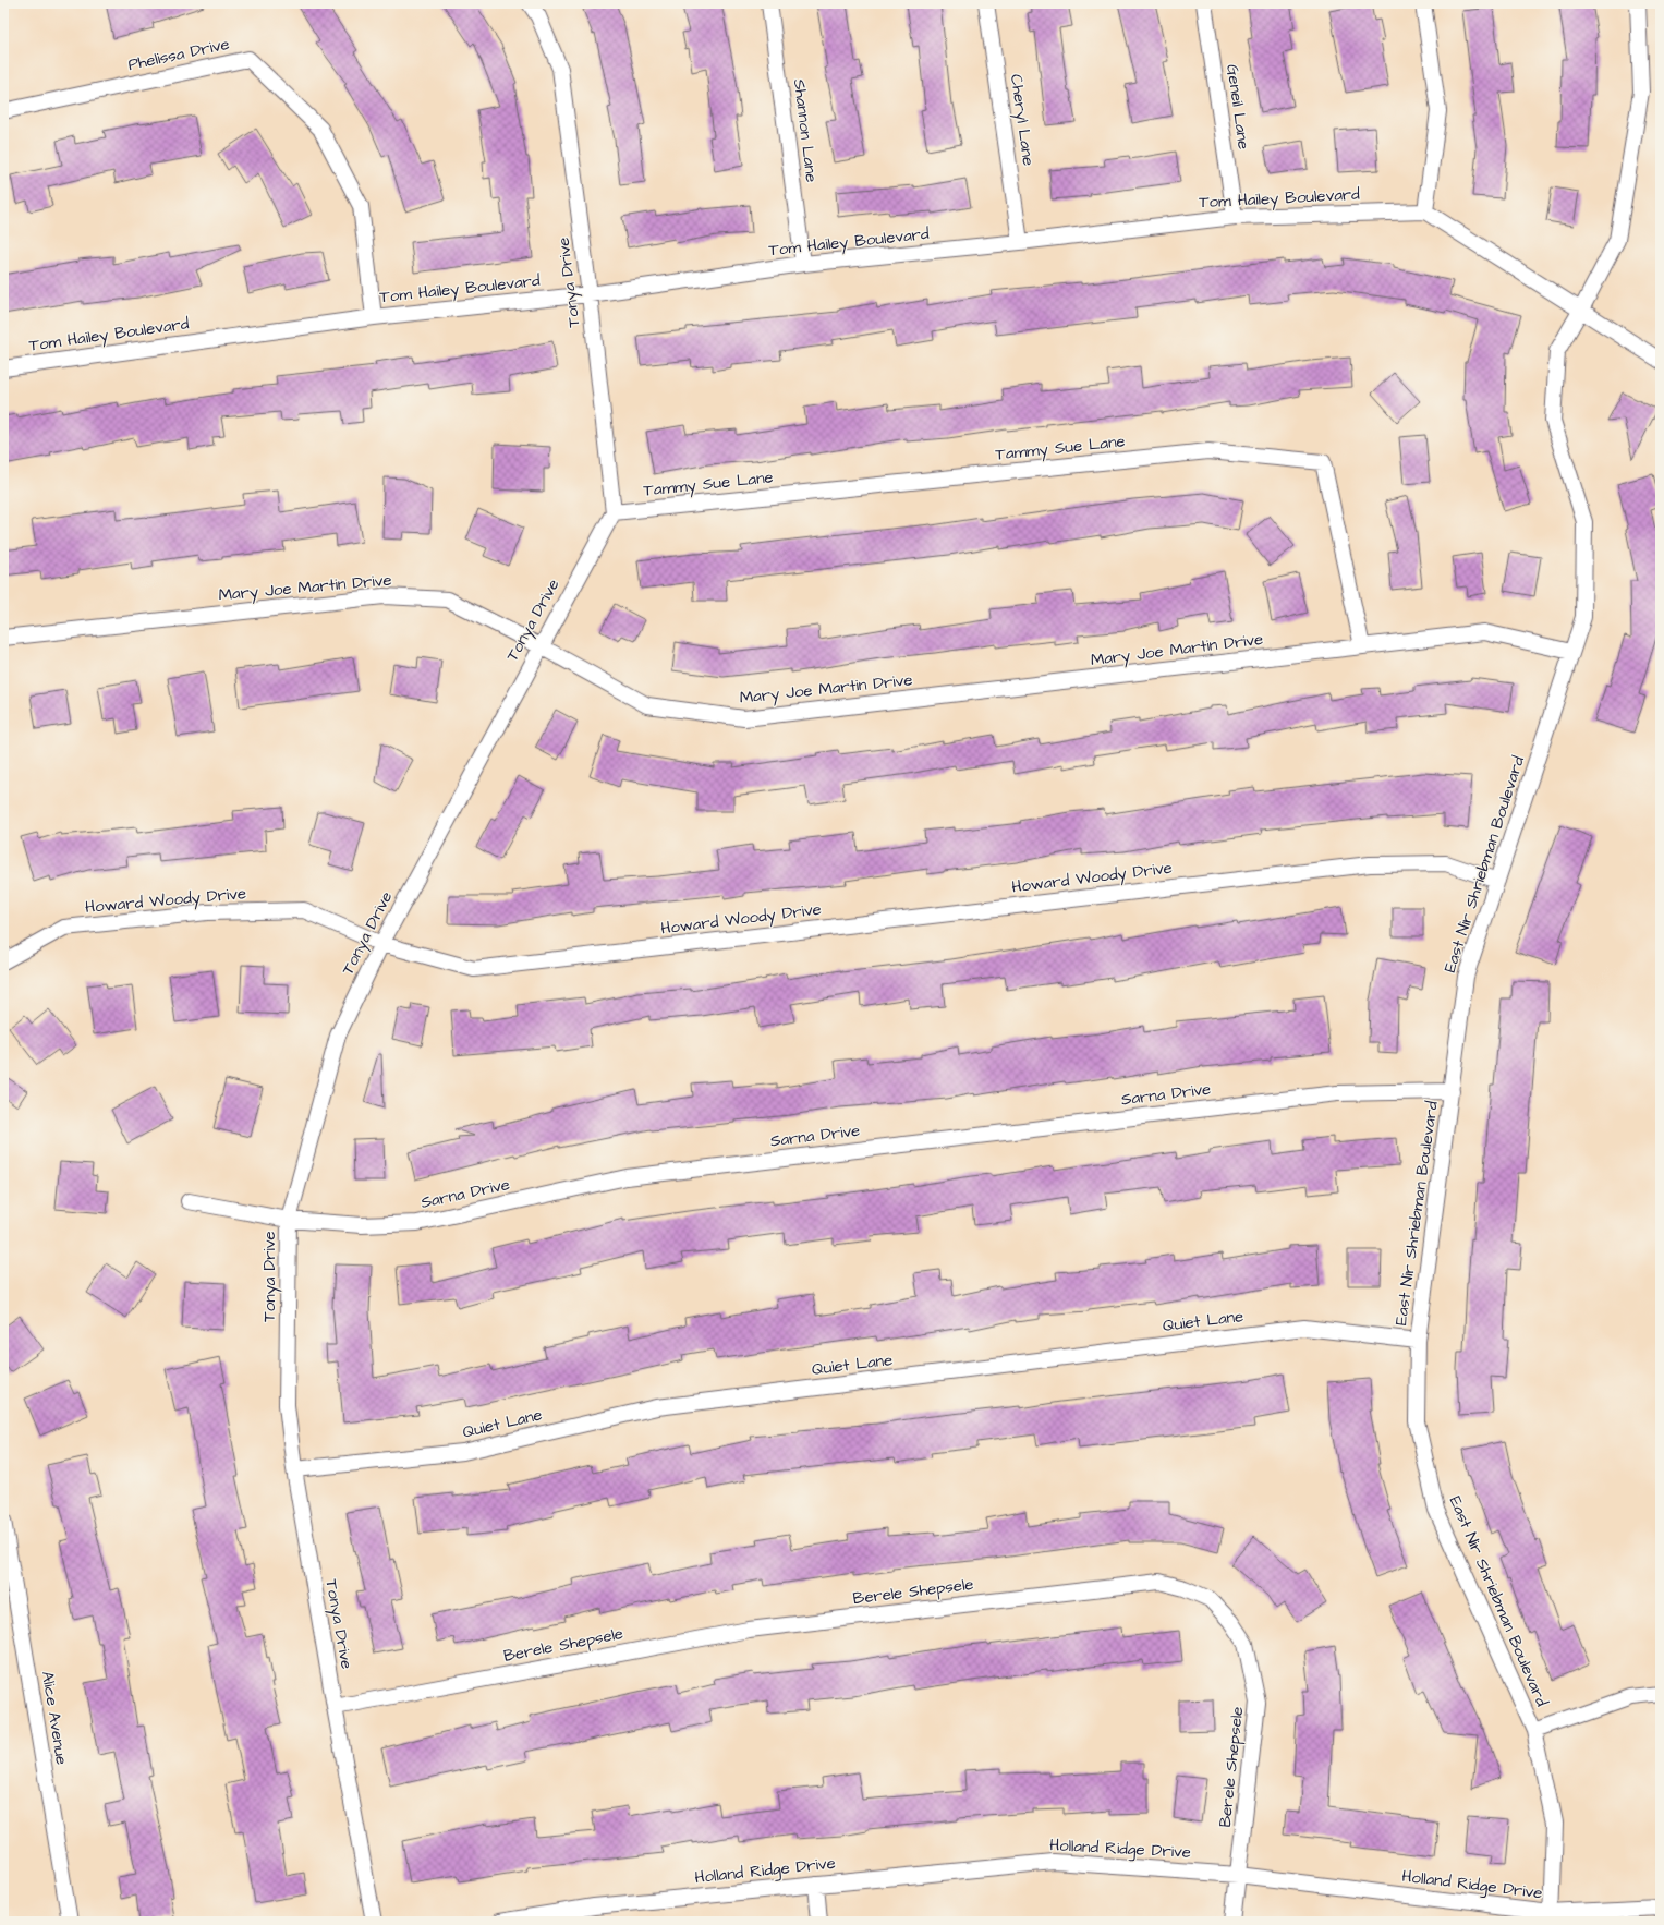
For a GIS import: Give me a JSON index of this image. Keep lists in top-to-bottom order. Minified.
{"streets":{"street":["Phelissa Drive","Geneil Lane","Cheryl Lane","Shannon Lane","Tom Hailey Boulevard","Tonya Drive","Tammy Sue Lane","Mary Joe Martin Drive","East Nir Shriebman Boulevard","Howard Woody Drive","Sarna Drive","Quiet Lane","Berele Shepsele","Alice Avenue","Holland Ridge Drive"]},"crossings":[["Phelissa Drive","Tom Hailey Boulevard"],["Geneil Lane","Tom Hailey Boulevard"],["Cheryl Lane","Tom Hailey Boulevard"],["Shannon Lane","Tom Hailey Boulevard"],["Tom Hailey Boulevard","Tonya Drive"],["Tonya Drive","Tammy Sue Lane"],["Tonya Drive","Mary Joe Martin Drive"],["Tonya Drive","Howard Woody Drive"],["Tonya Drive","Sarna Drive"],["Tonya Drive","Quiet Lane"],["Tonya Drive","Berele Shepsele"],["Tammy Sue Lane","Mary Joe Martin Drive"],["Mary Joe Martin Drive","East Nir Shriebman Boulevard"],["East Nir Shriebman Boulevard","Howard Woody Drive"],["East Nir Shriebman Boulevard","Sarna Drive"],["East Nir Shriebman Boulevard","Quiet Lane"],["East Nir Shriebman Boulevard","Holland Ridge Drive"],["Berele Shepsele","Holland Ridge Drive"]]}
